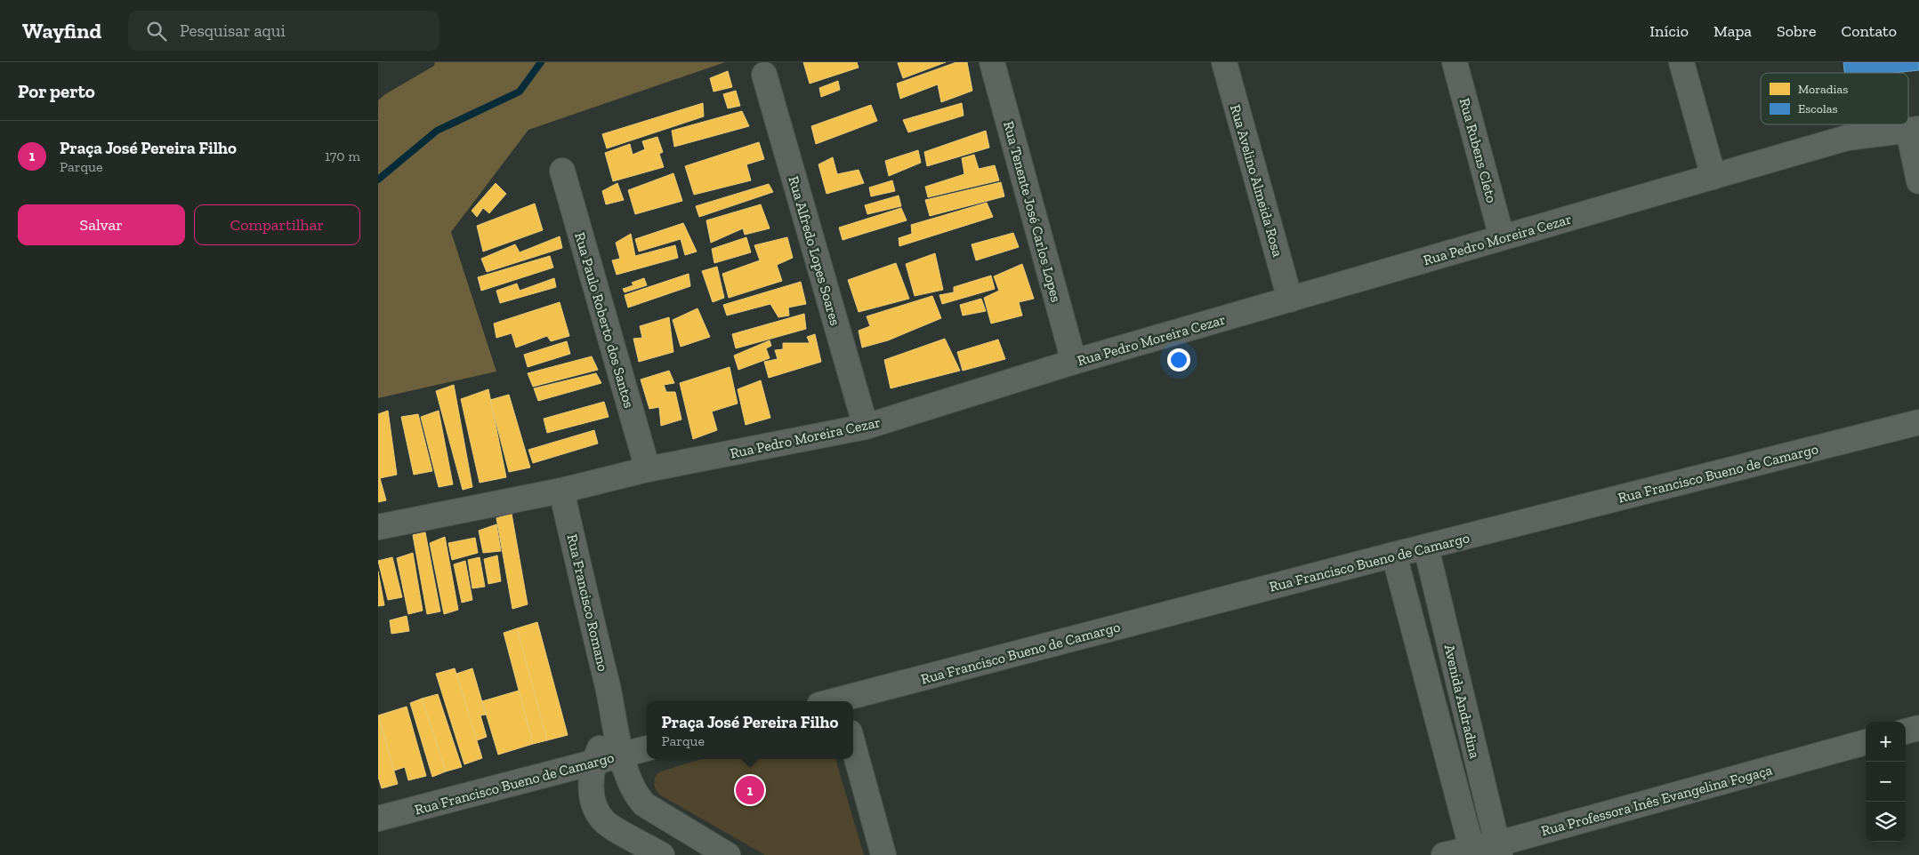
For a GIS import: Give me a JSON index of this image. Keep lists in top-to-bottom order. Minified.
{"streets":{"street":["Rua Rubens Cleto","Rua Avelino Almeida Rosa","Rua Tenente José Carlos Lopes","Rua Pedro Moreira Cezar","Rua Alfredo Lopes Soares","Rua Paulo Roberto dos Santos","Rua Francisco Bueno de Camargo","Rua Francisco Romano","Avenida Andradina","Rua Professora Inês Evangelina Fogaça"]},"crossings":[["Rua Rubens Cleto","Rua Pedro Moreira Cezar"],["Rua Avelino Almeida Rosa","Rua Pedro Moreira Cezar"],["Rua Tenente José Carlos Lopes","Rua Pedro Moreira Cezar"],["Rua Pedro Moreira Cezar","Rua Alfredo Lopes Soares"],["Rua Pedro Moreira Cezar","Rua Paulo Roberto dos Santos"],["Rua Pedro Moreira Cezar","Rua Francisco Romano"],["Rua Francisco Bueno de Camargo","Rua Francisco Romano"],["Rua Francisco Bueno de Camargo","Avenida Andradina"],["Avenida Andradina","Rua Professora Inês Evangelina Fogaça"]],"legend":["Moradias","Escolas"],"page":{"header":"Wayfind","search":"Pesquisar aqui","nav":["Início","Mapa","Sobre","Contato"],"heading":"Por perto","list":[{"mark":"1","name":"Praça José Pereira Filho","note":"Parque","value":"170 m"}],"buttons":["Salvar","Compartilhar"],"popup":["Praça José Pereira Filho","Parque"],"map_buttons":["+","−"],"pins":"1"}}
